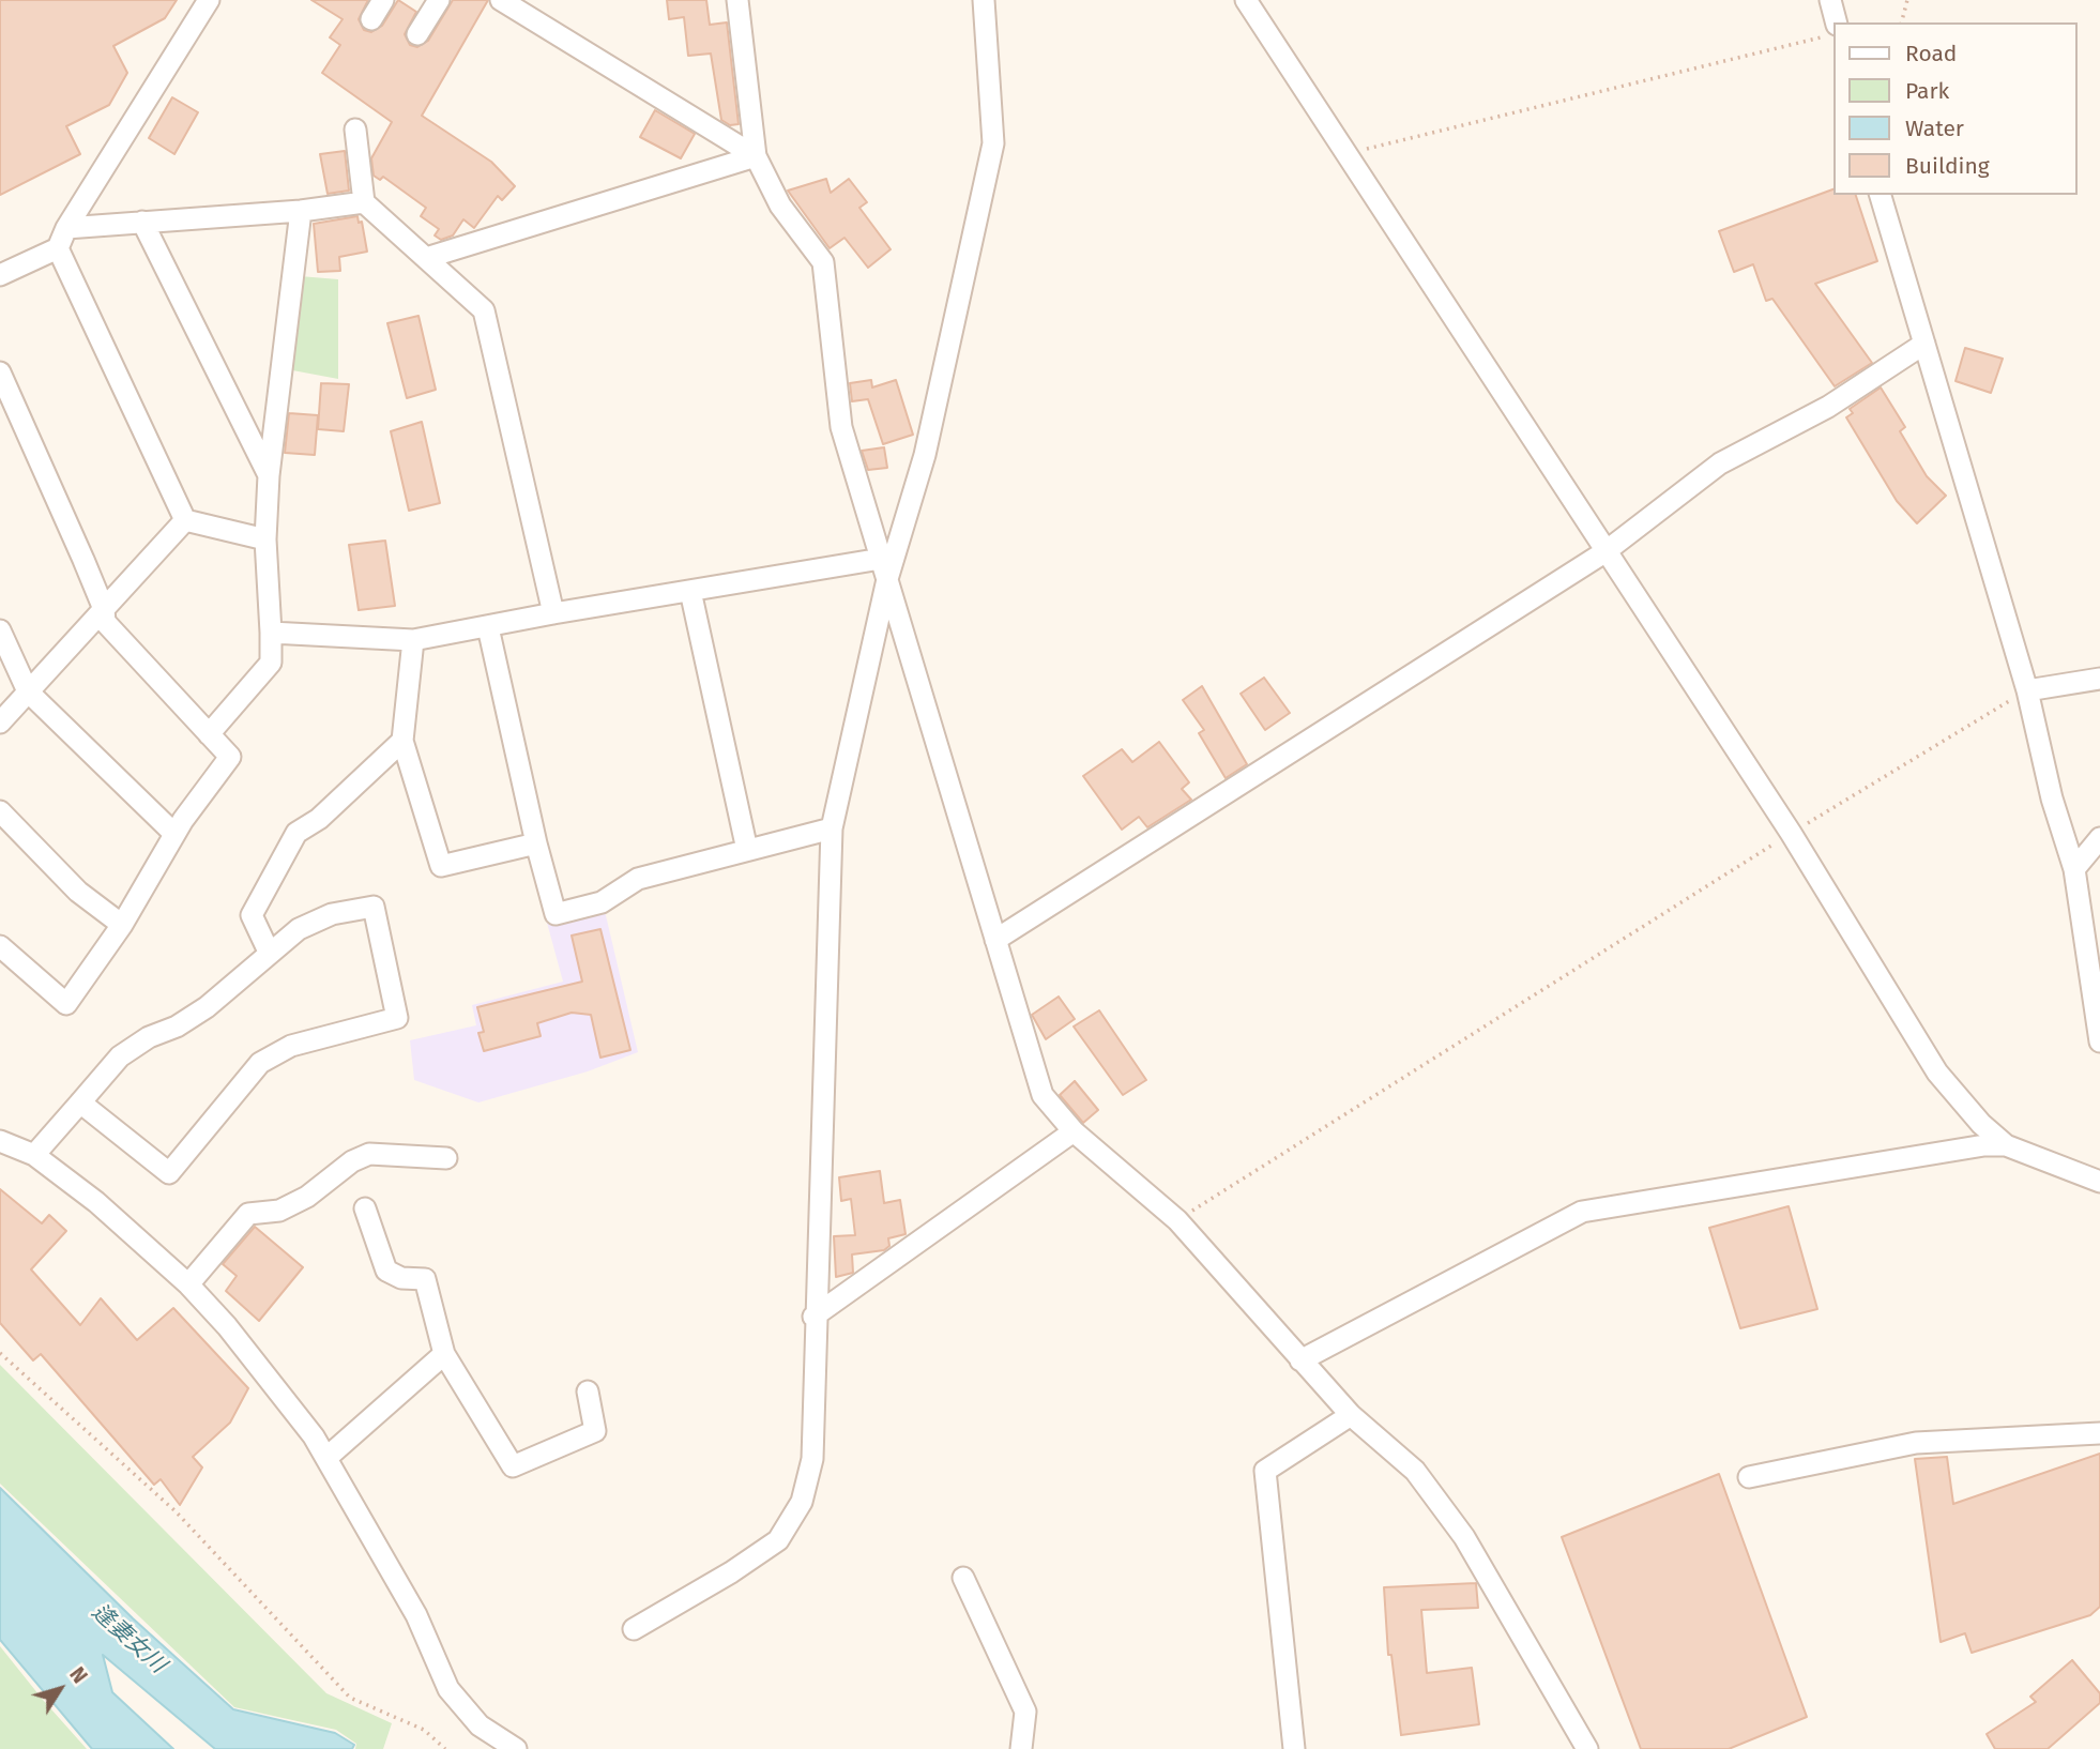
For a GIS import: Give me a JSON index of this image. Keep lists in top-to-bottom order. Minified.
{"water":["逢妻女川"],"legend":["Road","Park","Water","Building"],"north":"top right"}
